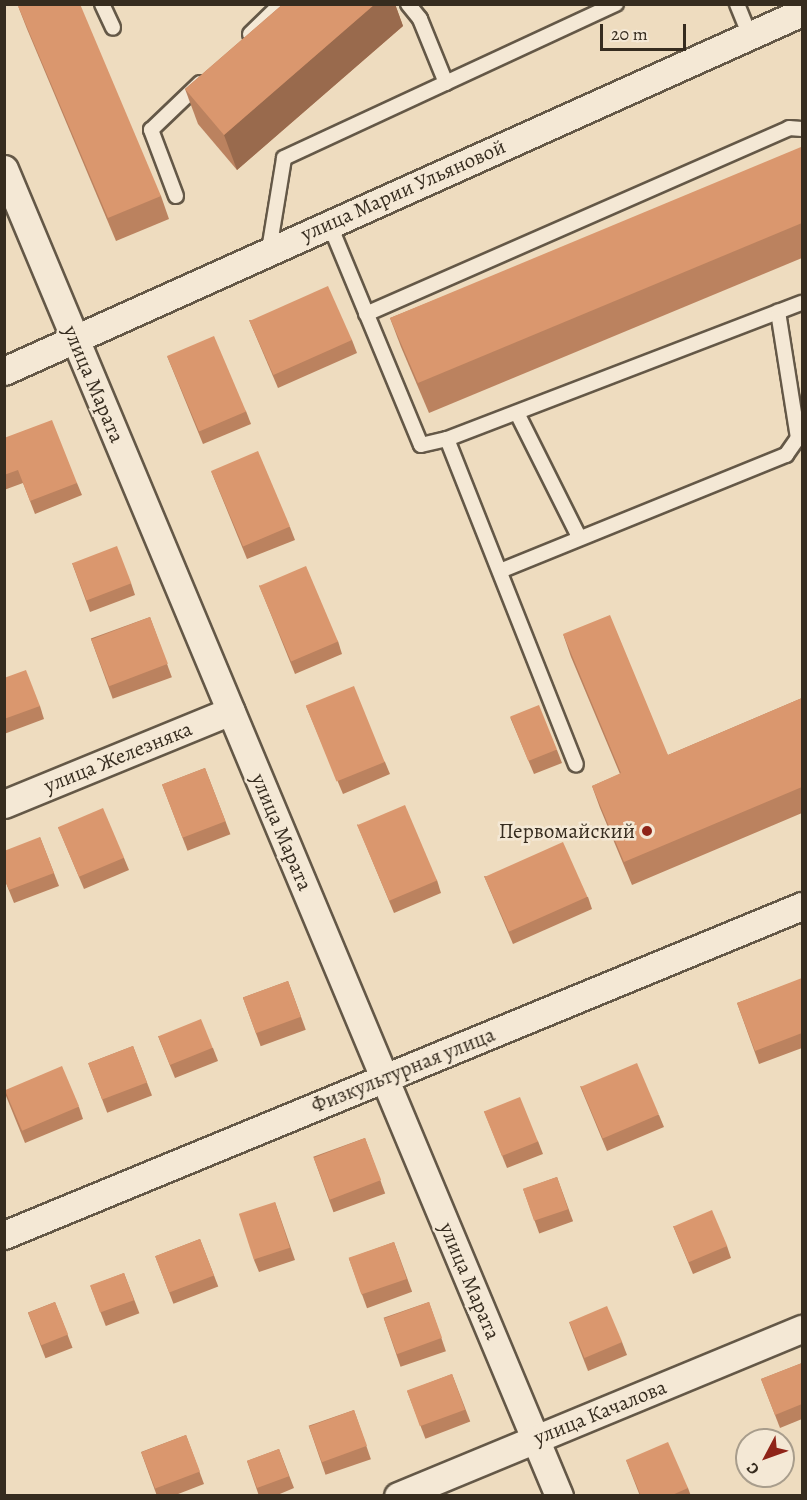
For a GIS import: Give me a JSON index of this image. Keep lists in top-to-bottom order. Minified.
{"streets":{"street":["улица Марии Ульяновой","улица Марата","улица Железняка","Физкультурная улица","улица Качалова"]},"crossings":[["улица Марии Ульяновой","улица Марата"],["улица Марата","улица Железняка"],["улица Марата","Физкультурная улица"],["улица Марата","улица Качалова"]],"places":["Первомайский"],"scale_bar":"20 m","north":"bottom left"}
